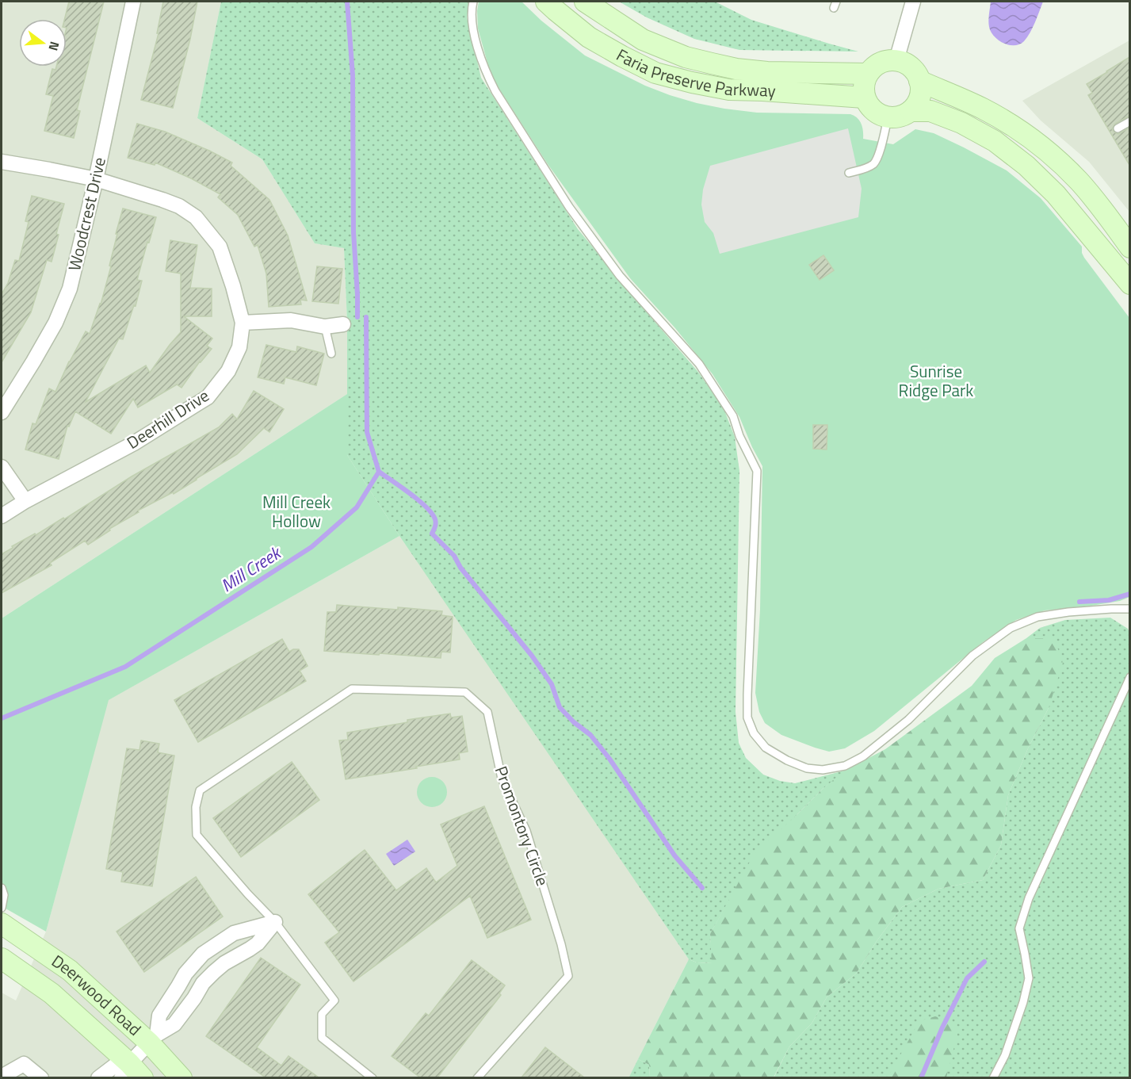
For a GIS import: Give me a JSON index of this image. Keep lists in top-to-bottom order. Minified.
{"streets":{"street":["Faria Preserve Parkway","Woodcrest Drive","Deerhill Drive","Deerwood Road"],"lane":["Promontory Circle"]},"crossings":[["Woodcrest Drive","Deerhill Drive"]],"water":["Mill Creek"],"parks":["Sunrise Ridge Park","Mill Creek Hollow"],"north":"right"}
